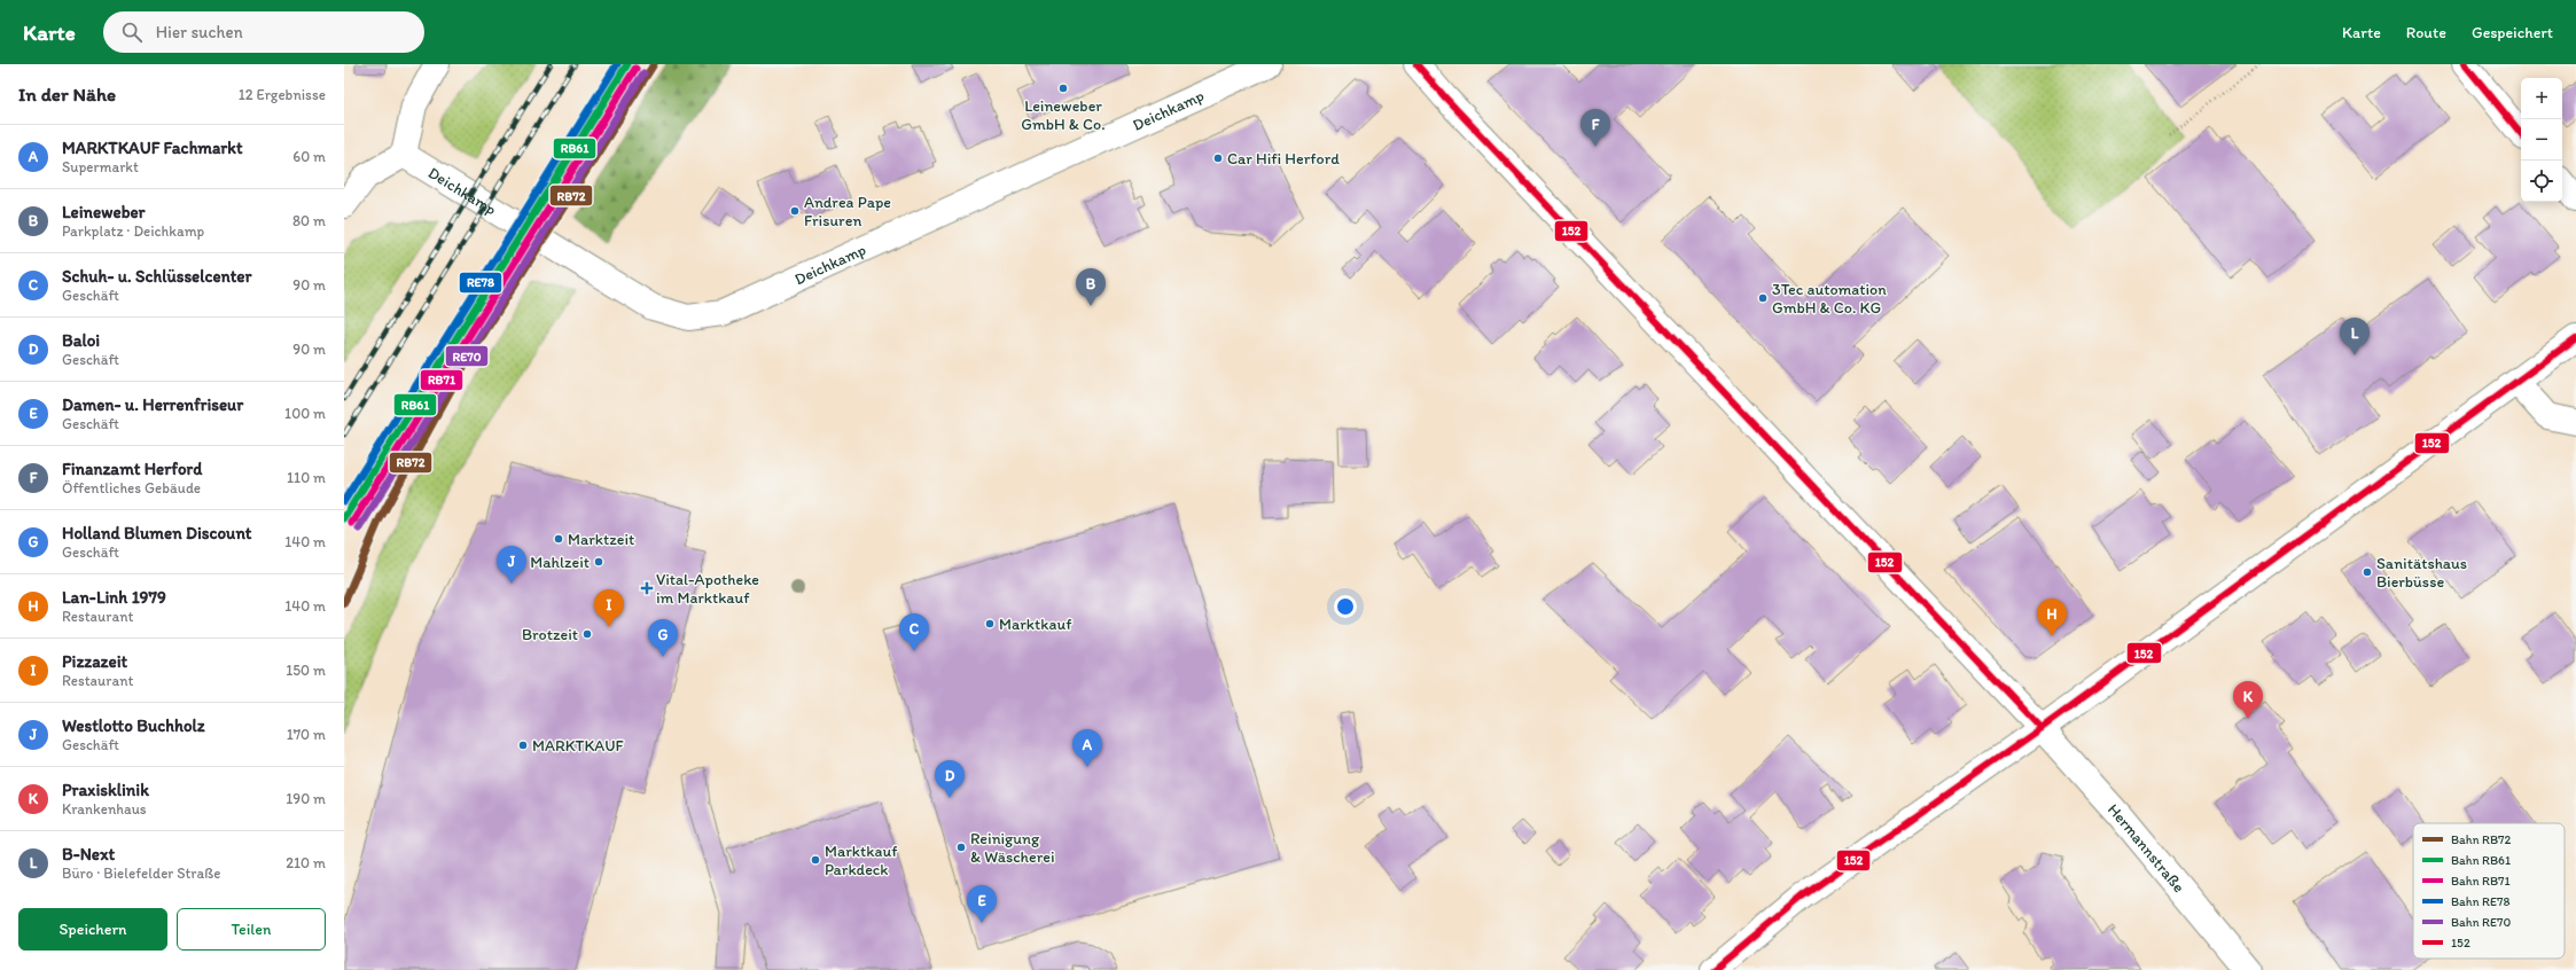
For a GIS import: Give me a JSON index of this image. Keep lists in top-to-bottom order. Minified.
{"streets":{"street":["Deichkamp","Hermannstraße"]},"places":{"other":["Leineweber GmbH & Co.","Car Hifi Herford","Andrea Pape Frisuren","3Tec automation GmbH & Co. KG","Marktzeit","Mahlzeit","Sanitätshaus Bierbüsse","Marktkauf","Brotzeit","MARKTKAUF","Reinigung & Wäscherei","Marktkauf Parkdeck"],"health":["Vital-Apotheke im Marktkauf"]},"lines":["rail line RB72","rail line RB61","rail line RE78","transit line 152","rail line RB71","rail line RE70"],"legend":["Bahn RB72","Bahn RB61","Bahn RB71","Bahn RE78","Bahn RE70","152"],"page":{"header":"Karte","search":"Hier suchen","nav":["Karte","Route","Gespeichert"],"heading":["In der Nähe","12 Ergebnisse"],"map_buttons":["+","−"],"pins":["F","B","L","J","I","H","C","G","K","A","D","E"],"list":[{"mark":"A","name":"MARKTKAUF Fachmarkt","note":"Supermarkt","value":"60 m"},{"mark":"B","name":"Leineweber","note":"Parkplatz · Deichkamp","value":"80 m"},{"mark":"C","name":"Schuh- u. Schlüsselcenter","note":"Geschäft","value":"90 m"},{"mark":"D","name":"Baloi","note":"Geschäft","value":"90 m"},{"mark":"E","name":"Damen- u. Herrenfriseur","note":"Geschäft","value":"100 m"},{"mark":"F","name":"Finanzamt Herford","note":"Öffentliches Gebäude","value":"110 m"},{"mark":"G","name":"Holland Blumen Discount","note":"Geschäft","value":"140 m"},{"mark":"H","name":"Lan-Linh 1979","note":"Restaurant","value":"140 m"},{"mark":"I","name":"Pizzazeit","note":"Restaurant","value":"150 m"},{"mark":"J","name":"Westlotto Buchholz","note":"Geschäft","value":"170 m"},{"mark":"K","name":"Praxisklinik","note":"Krankenhaus","value":"190 m"},{"mark":"L","name":"B-Next","note":"Büro · Bielefelder Straße","value":"210 m"}],"buttons":["Speichern","Teilen"]}}
